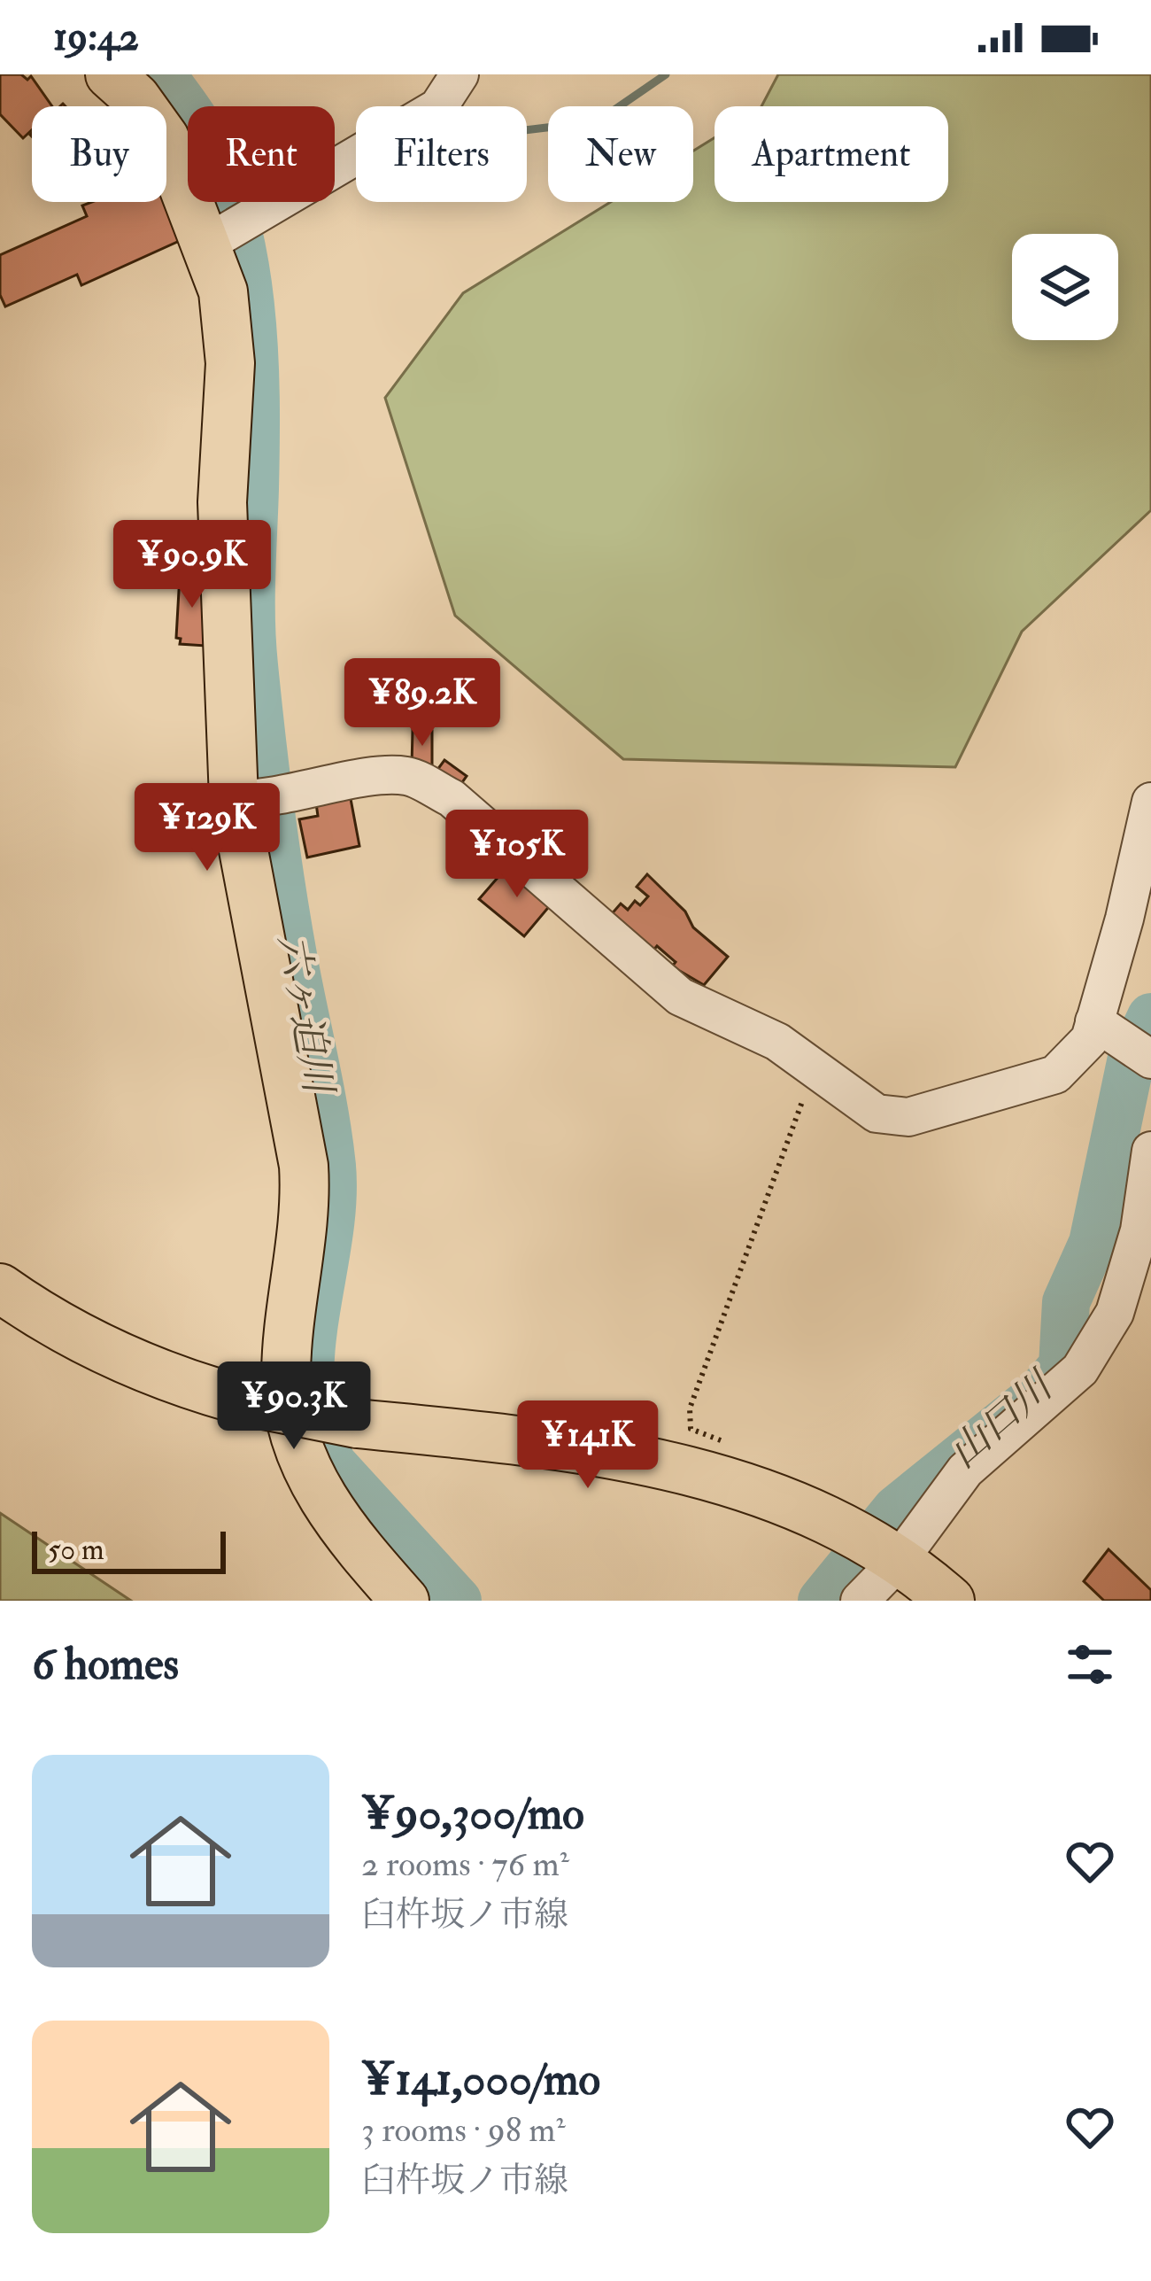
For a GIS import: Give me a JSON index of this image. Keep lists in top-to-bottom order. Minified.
{"water":["六ヶ迫川","山口川"],"scale_bar":"50 m","page":{"status":"19:42","chip":["Buy","Rent","Filters","New","Apartment"],"price":["¥90.9K","¥89.2K","¥129K","¥105K","¥90.3K","¥141K"],"scale":"50 m","heading":"6 homes","list":[{"name":"¥90,300/mo","note":"2 rooms · 76 m² · 臼杵坂ノ市線"},{"name":"¥141,000/mo","note":"3 rooms · 98 m² · 臼杵坂ノ市線"}]}}
